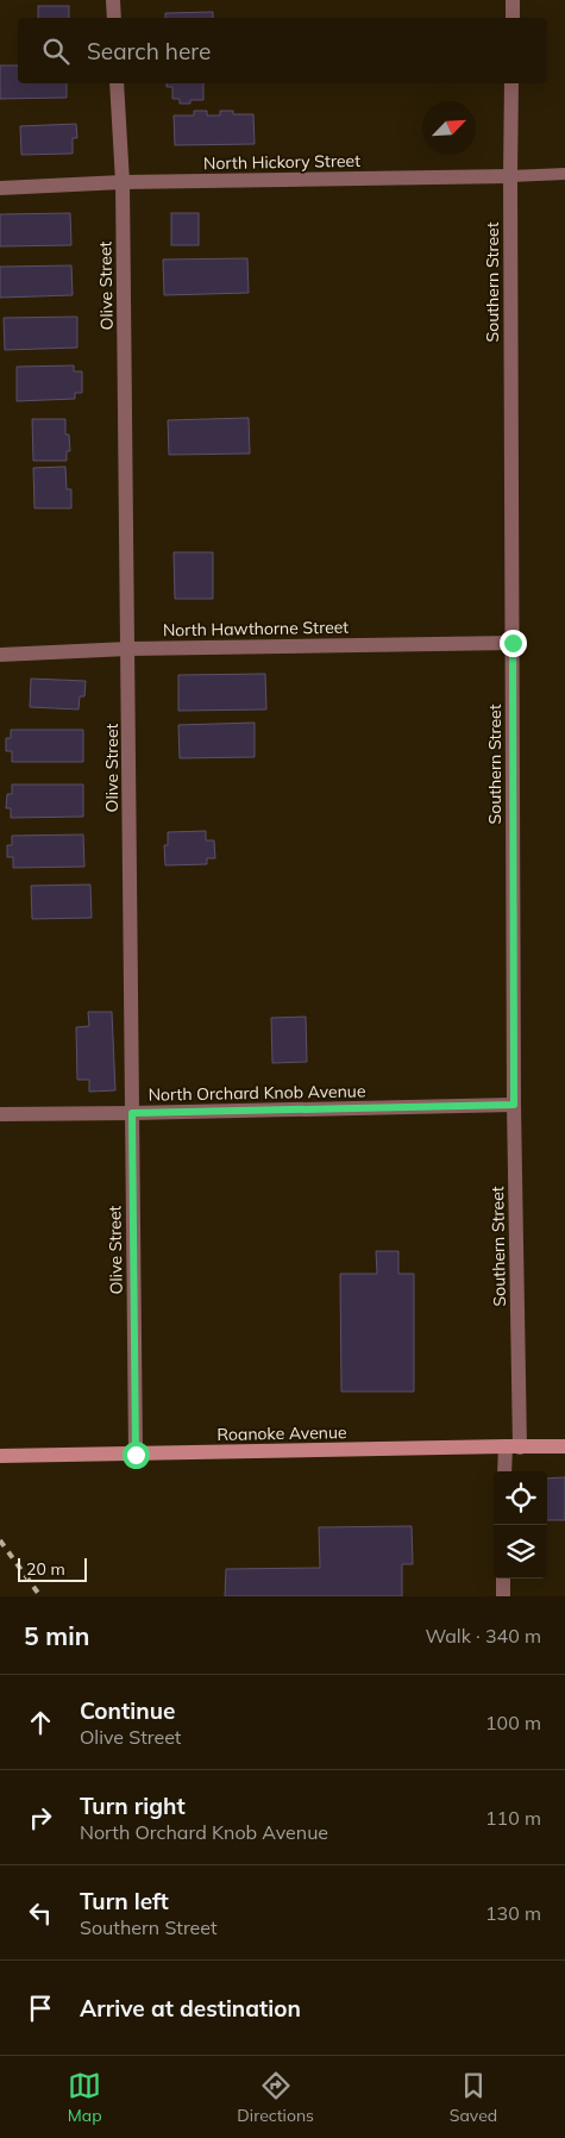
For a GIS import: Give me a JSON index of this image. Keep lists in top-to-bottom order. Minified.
{"streets":{"street":["North Hickory Street","Southern Street","Olive Street","North Hawthorne Street","North Orchard Knob Avenue","Roanoke Avenue"]},"crossings":[["North Hickory Street","Southern Street"],["North Hickory Street","Olive Street"],["Southern Street","North Hawthorne Street"],["Southern Street","North Orchard Knob Avenue"],["Southern Street","Roanoke Avenue"],["Olive Street","North Hawthorne Street"],["Olive Street","North Orchard Knob Avenue"],["Olive Street","Roanoke Avenue"]],"scale_bar":"20 m","north":"top right","page":{"search":"Search here","scale":"20 m","heading":["5 min","Walk · 340 m"],"list":[["Continue","Olive Street","100 m"],["Turn right","North Orchard Knob Avenue","110 m"],["Turn left","Southern Street","130 m"],"Arrive at destination"],"nav":["Map","Directions","Saved"]}}
